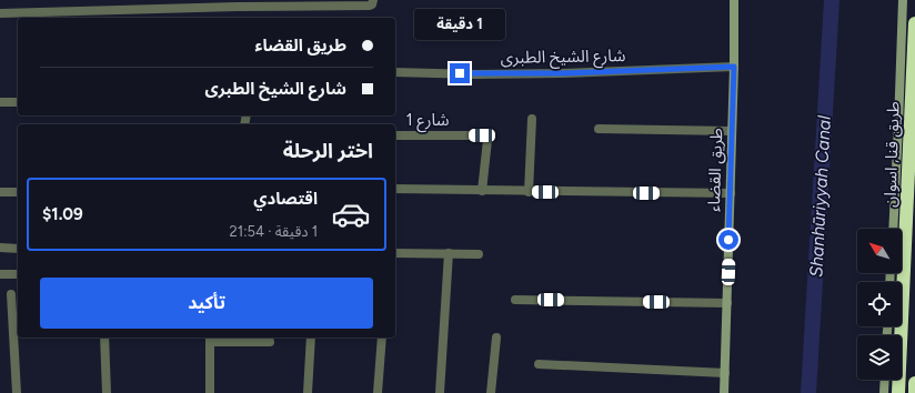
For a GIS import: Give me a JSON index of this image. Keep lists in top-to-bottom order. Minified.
{"streets":{"highway":["طريق قنا, اسوان"],"street":["شارع الشيخ الطبرى","شارع 1","طريق القضاء"]},"crossings":[["شارع الشيخ الطبرى","طريق القضاء"]],"water":["Shanhūriyyah Canal"],"north":"top left","page":{"bubble":"1 دقيقة","banner":["طريق القضاء","شارع الشيخ الطبرى"],"heading":"اختر الرحلة","list":[{"name":"اقتصادي","note":"1 دقيقة · 21:54","value":"$1.09"}],"buttons":"تأكيد"}}
